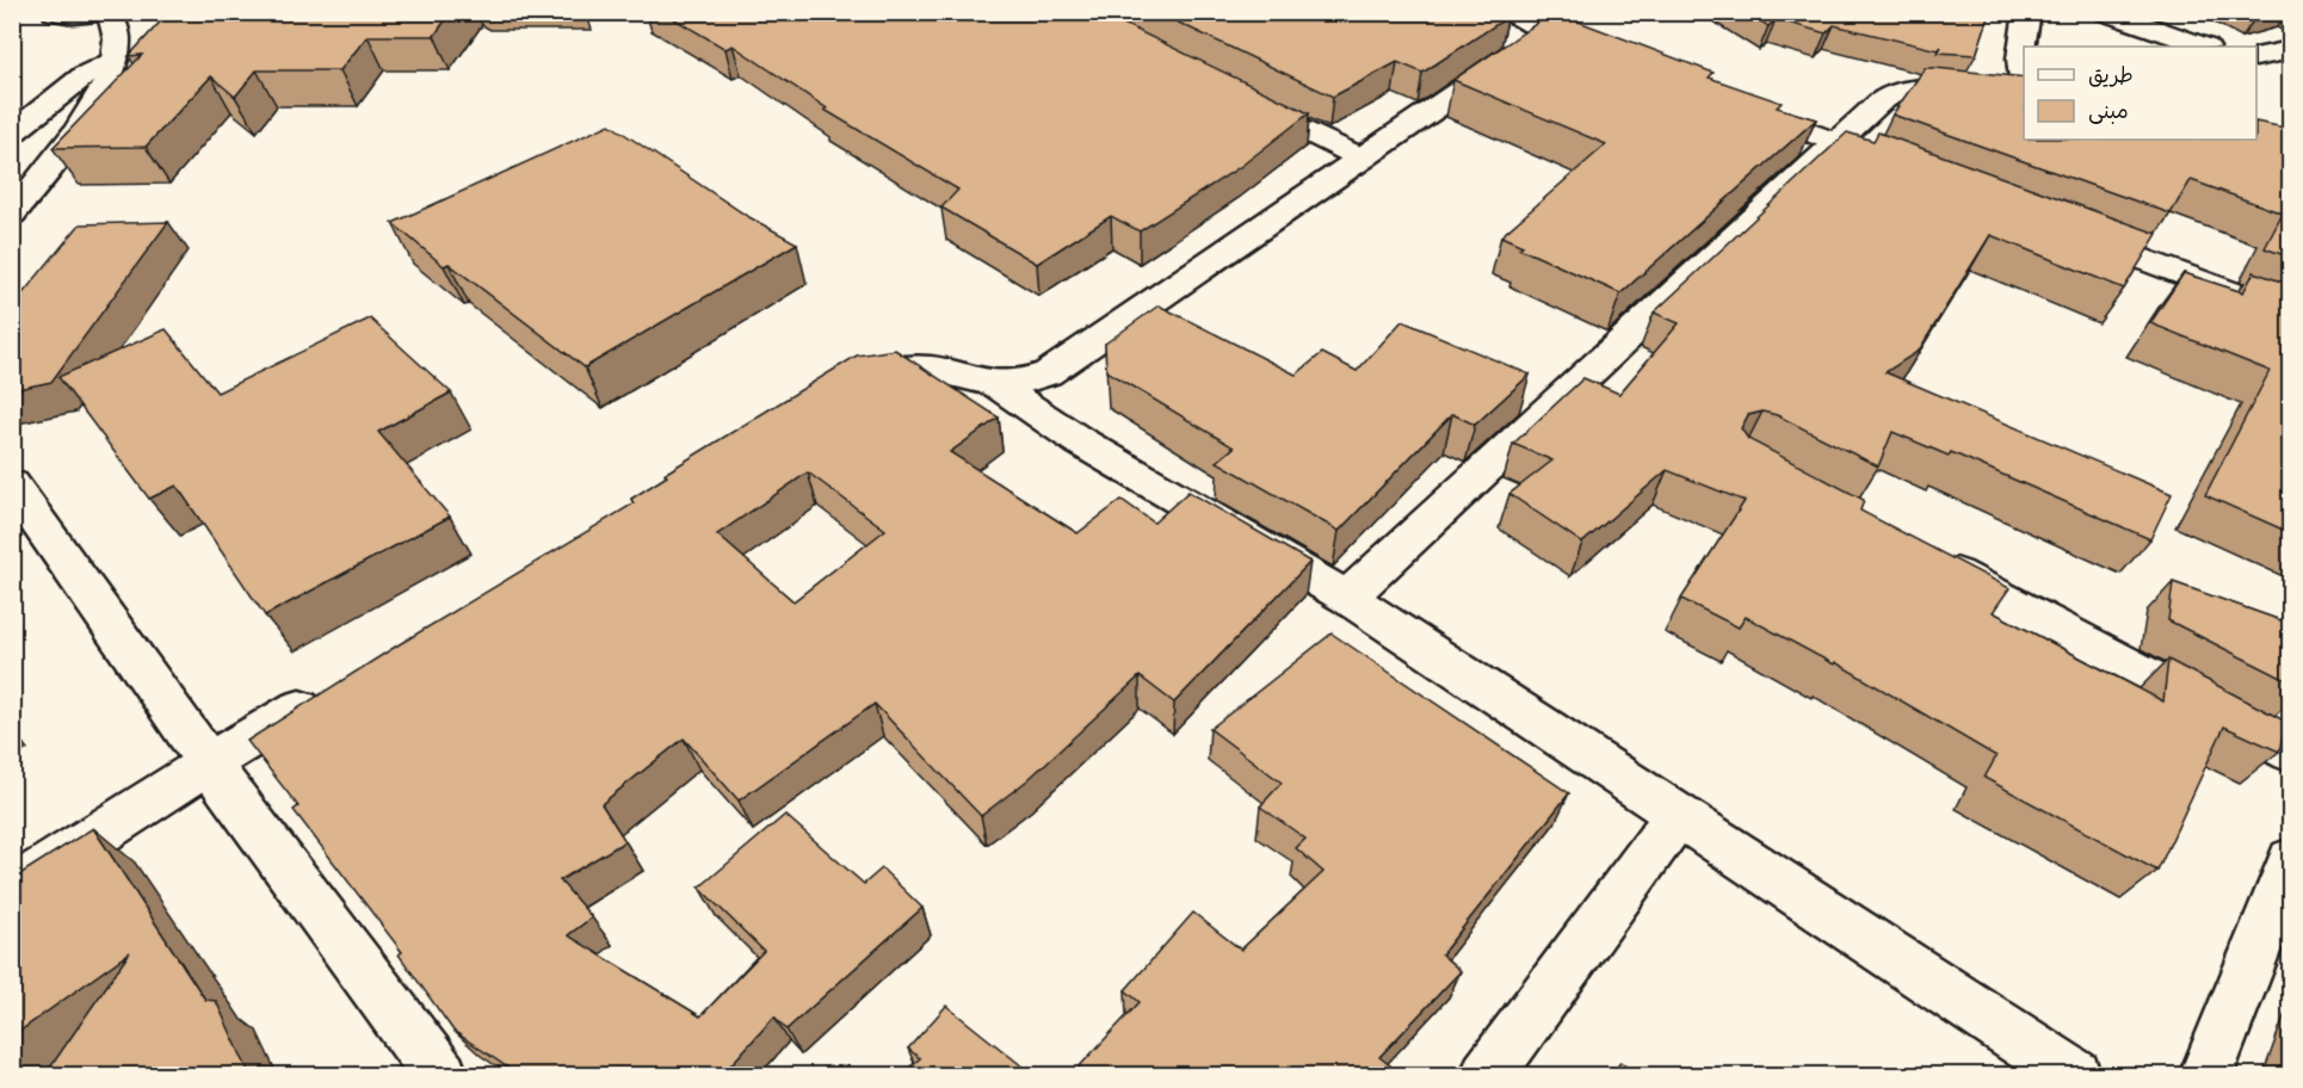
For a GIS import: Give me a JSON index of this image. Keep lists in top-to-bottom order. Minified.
{"legend":["طريق","مبنى"]}
